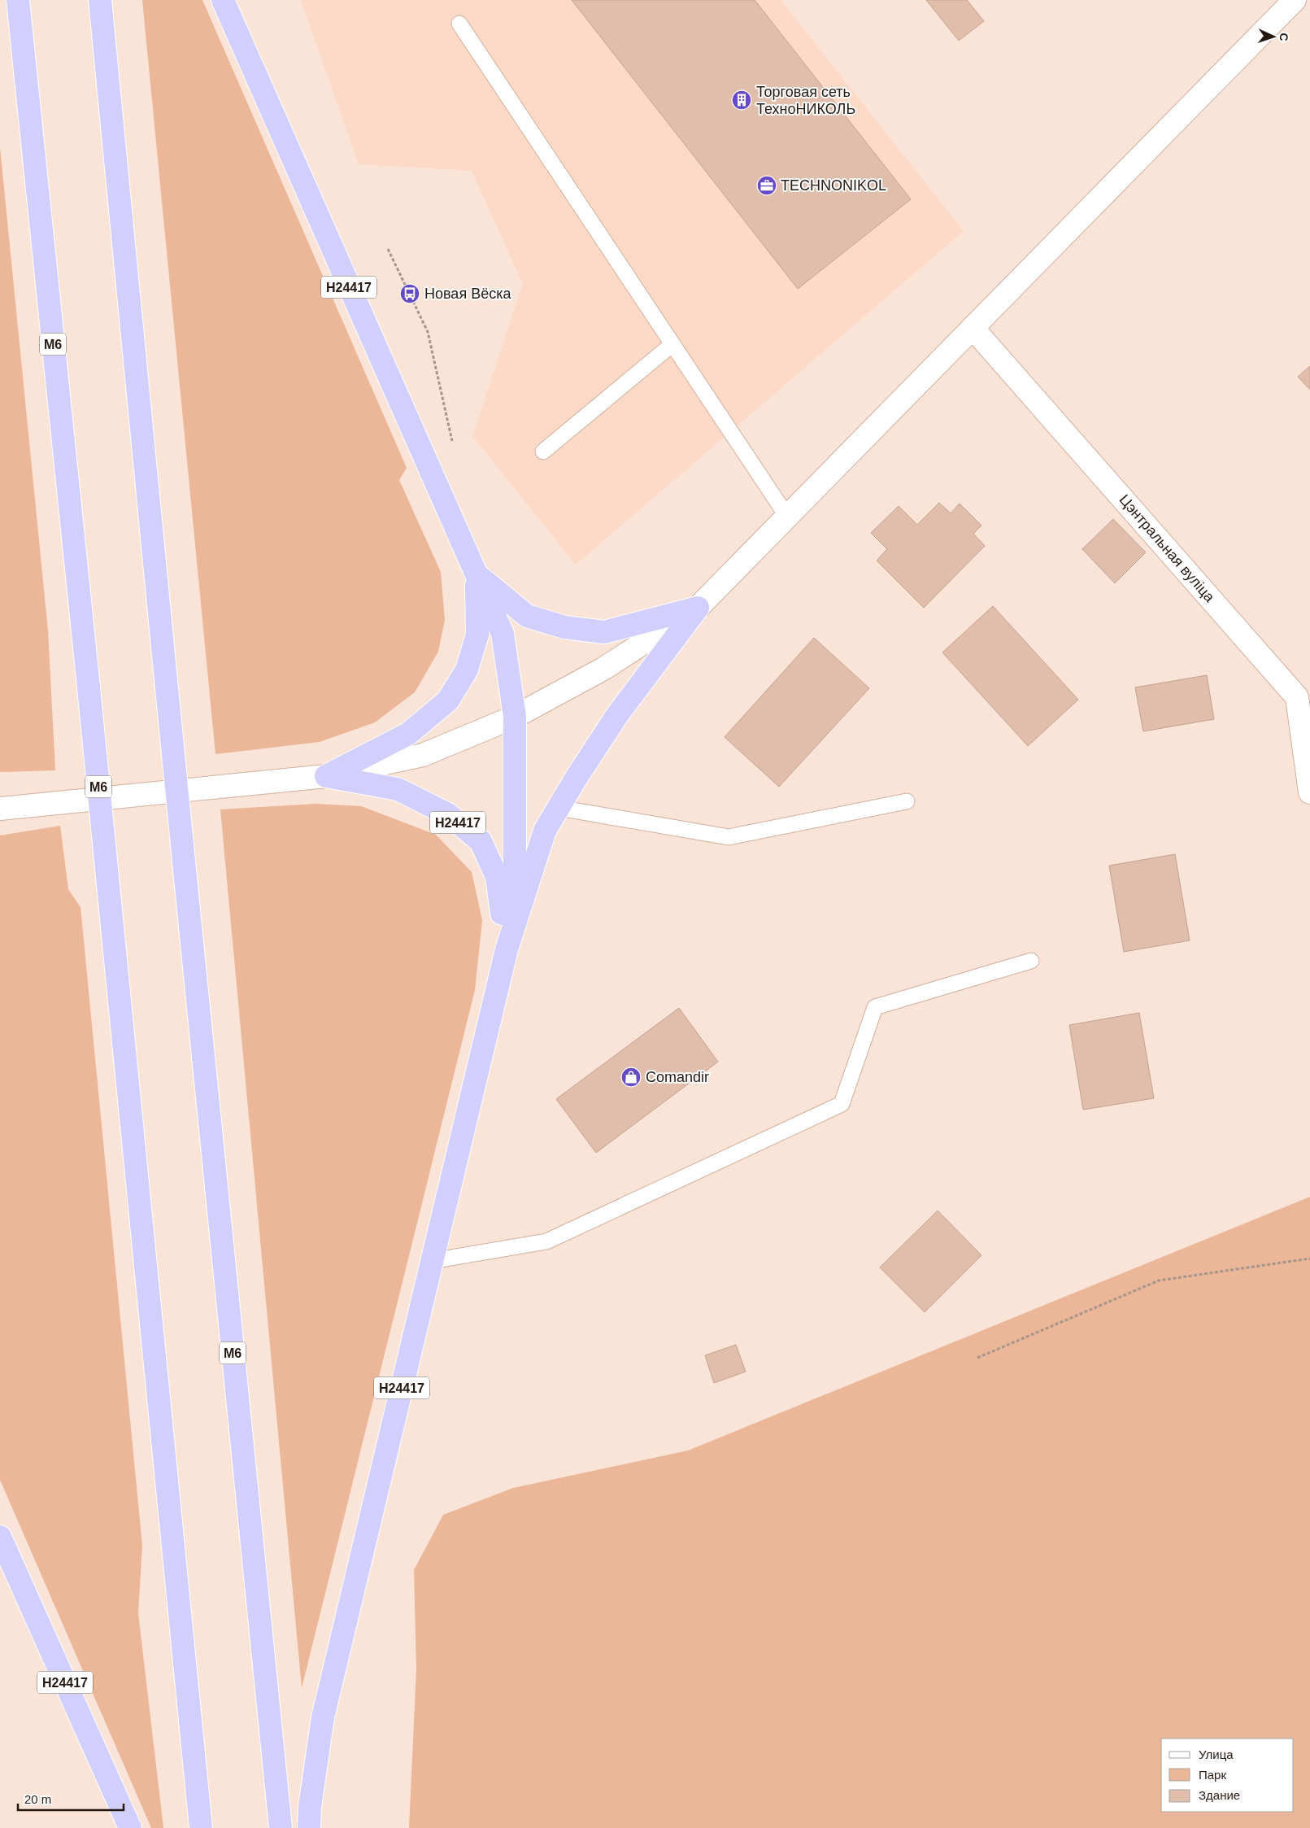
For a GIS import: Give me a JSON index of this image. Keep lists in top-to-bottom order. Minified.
{"streets":{"highway":["Н24417","М6"],"street":["Цэнтральная вуліца"]},"places":{"building":["Торговая сеть ТехноНИКОЛЬ"],"office":["TECHNONIKOL"],"bus stop":["Новая Вёска"],"shop":["Comandir"]},"legend":["Улица","Парк","Здание"],"scale_bar":"20 m","north":"right"}
